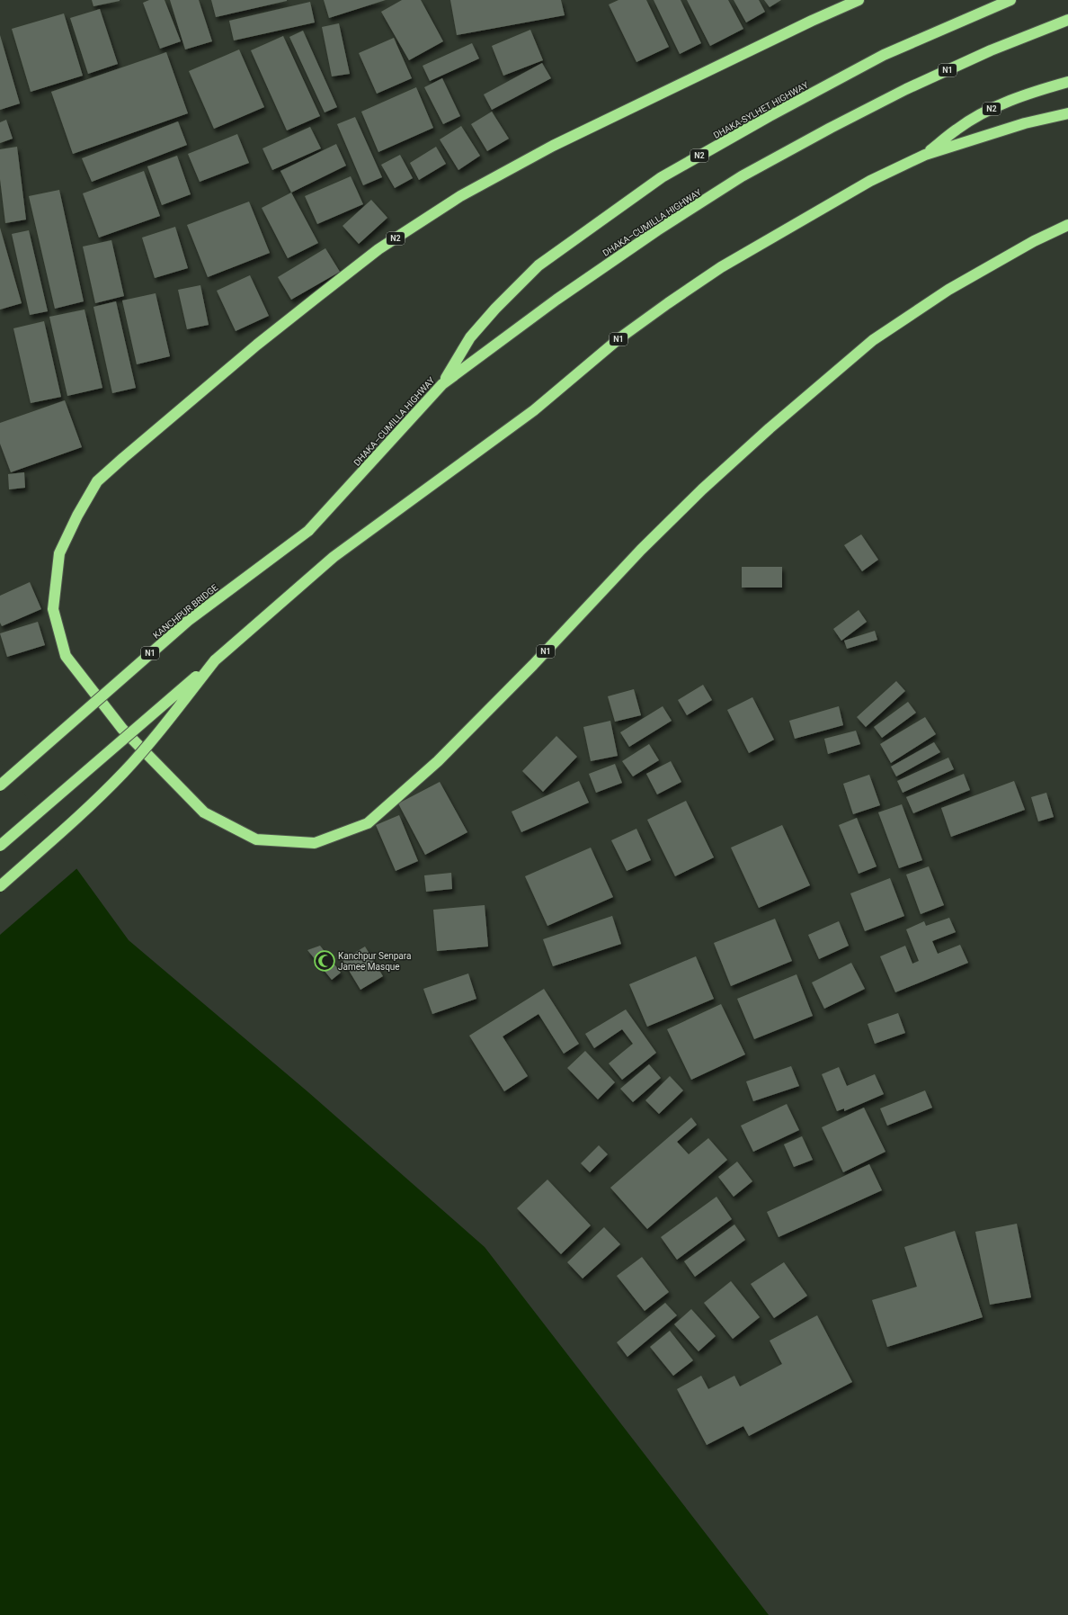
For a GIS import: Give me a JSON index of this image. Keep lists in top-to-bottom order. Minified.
{"streets":{"highway":["N1","N2","DHAKA-SYLHET HIGHWAY","DHAKA–CUMILLA HIGHWAY","KANCHPUR BRIDGE"]},"crossings":[["N1","N2"],["DHAKA-SYLHET HIGHWAY","DHAKA–CUMILLA HIGHWAY"],["DHAKA–CUMILLA HIGHWAY","KANCHPUR BRIDGE"]],"places":{"mosque":["Kanchpur Senpara Jamee Masque"]}}
